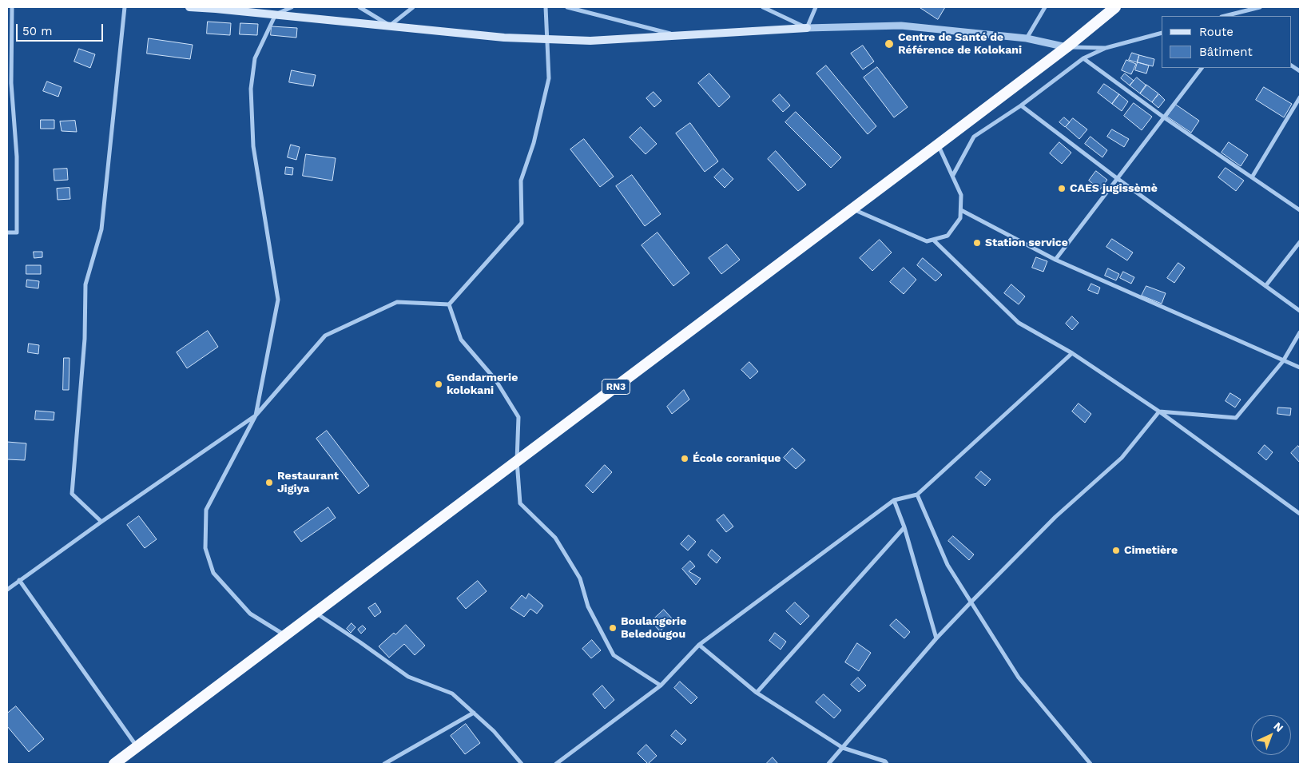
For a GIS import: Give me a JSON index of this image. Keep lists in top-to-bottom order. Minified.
{"streets":{"highway":["RN3"]},"places":["Centre de Santé de Référence de Kolokani","CAES jugissèmè","Station service","Gendarmerie kolokani","École coranique","Restaurant Jigiya","Cimetière","Boulangerie Beledougou"],"legend":["Route","Bâtiment"],"scale_bar":"50 m","north":"top right"}
